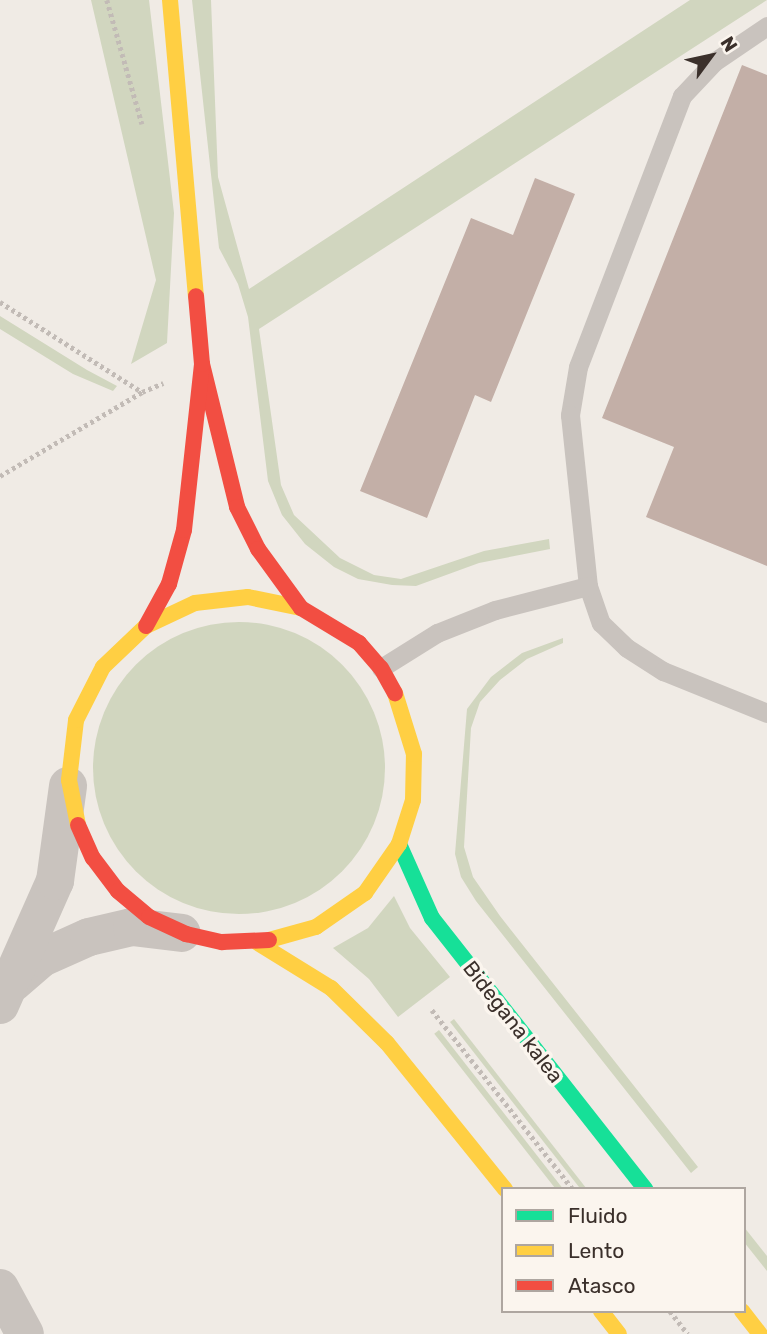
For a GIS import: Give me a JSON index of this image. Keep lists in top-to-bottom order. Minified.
{"streets":{"street":["Bidegana kalea"]},"legend":["Fluido","Lento","Atasco"],"north":"top right"}
